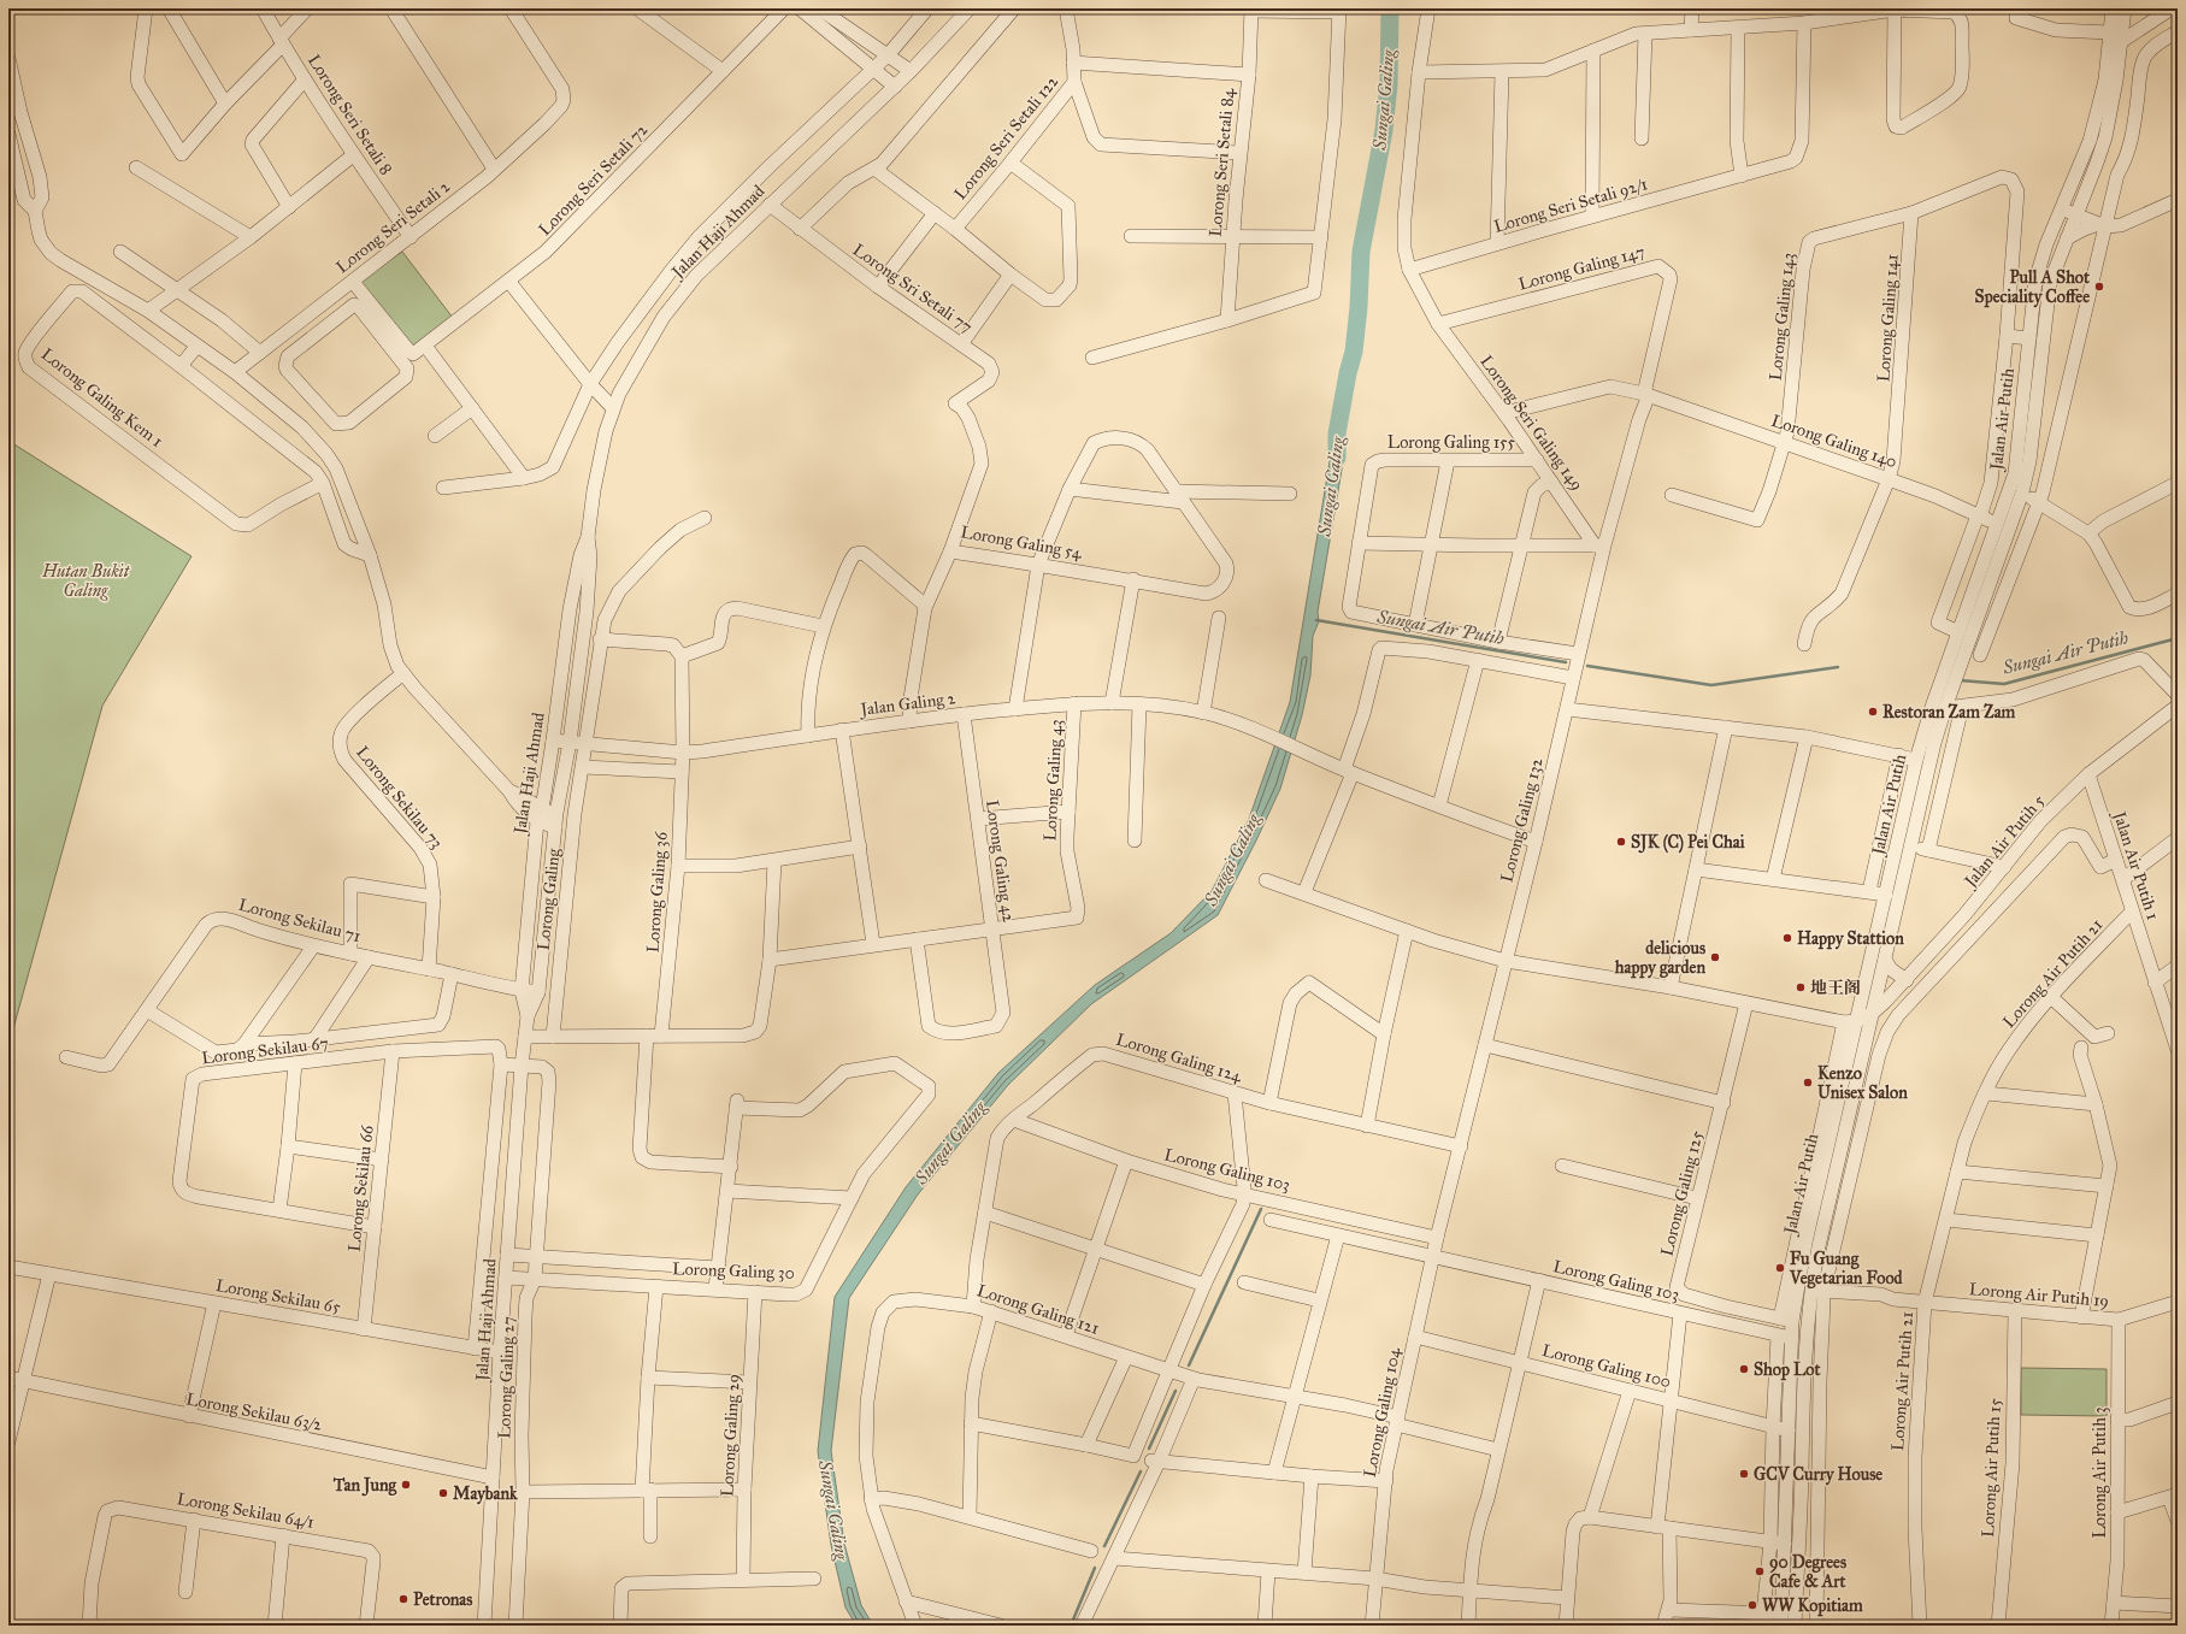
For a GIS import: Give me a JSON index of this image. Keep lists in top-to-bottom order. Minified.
{"streets":{"street":["Lorong Seri Setali 8","Lorong Seri Setali 122","Lorong Seri Setali 84","Lorong Seri Setali 72","Lorong Seri Setali 92/1","Lorong Seri Setali 2","Jalan Haji Ahmad","Lorong Galing 147","Lorong Sri Setali 77","Lorong Galing 143","Lorong Galing 141","Lorong Galing Kem 1","Jalan Air Putih","Lorong Seri Galing 149","Lorong Galing 140","Lorong Galing 155","Lorong Galing 54","Jalan Galing 2","Lorong Galing 43","Lorong Sekilau 73","Lorong Galing 132","Jalan Air Putih 5","Lorong Galing 42","Jalan Air Putih 1","Lorong Galing 36","Lorong Galing","Lorong Sekilau 71","Lorong Air Putih 21","Lorong Sekilau 67","Lorong Galing 124","Lorong Galing 103","Lorong Sekilau 66","Lorong Galing 125","Lorong Galing 30","Lorong Air Putih 19","Lorong Sekilau 65","Lorong Galing 121","Lorong Galing 100","Lorong Galing 27","Lorong Sekilau 63/2","Lorong Galing 104","Lorong Galing 29","Lorong Air Putih 15","Lorong Air Putih 3","Lorong Sekilau 64/1"]},"crossings":[["Lorong Seri Setali 8","Lorong Seri Setali 2"],["Lorong Seri Setali 72","Lorong Seri Setali 2"],["Lorong Seri Setali 92/1","Lorong Seri Galing 149"],["Jalan Haji Ahmad","Lorong Sri Setali 77"],["Jalan Haji Ahmad","Jalan Galing 2"],["Jalan Haji Ahmad","Lorong Sekilau 71"],["Jalan Haji Ahmad","Lorong Galing 30"],["Jalan Haji Ahmad","Lorong Sekilau 65"],["Jalan Haji Ahmad","Lorong Galing 27"],["Jalan Haji Ahmad","Lorong Sekilau 63/2"],["Lorong Galing 147","Lorong Seri Galing 149"],["Lorong Galing 147","Lorong Galing 140"],["Lorong Galing 147","Lorong Galing 132"],["Lorong Sri Setali 77","Lorong Galing 54"],["Lorong Galing 143","Lorong Galing 141"],["Lorong Galing 143","Lorong Galing 140"],["Lorong Galing 141","Lorong Galing 140"],["Jalan Air Putih","Lorong Galing 140"],["Jalan Air Putih","Jalan Air Putih 5"],["Jalan Air Putih","Lorong Galing 103"],["Jalan Air Putih","Lorong Galing 125"],["Jalan Air Putih","Lorong Air Putih 19"],["Jalan Air Putih","Lorong Galing 100"],["Lorong Seri Galing 149","Lorong Galing 140"],["Lorong Seri Galing 149","Lorong Galing 155"],["Lorong Seri Galing 149","Lorong Galing 132"],["Lorong Galing 140","Lorong Galing 132"],["Lorong Galing 155","Lorong Galing 132"],["Jalan Galing 2","Lorong Galing 43"],["Jalan Galing 2","Lorong Galing 132"],["Jalan Galing 2","Lorong Galing 42"],["Jalan Galing 2","Lorong Galing 36"],["Jalan Galing 2","Lorong Galing"],["Lorong Galing 43","Lorong Galing 42"],["Lorong Sekilau 73","Lorong Sekilau 71"],["Lorong Galing 132","Lorong Galing 124"],["Lorong Galing 132","Lorong Galing 103"],["Lorong Galing 132","Lorong Galing 104"],["Jalan Air Putih 5","Jalan Air Putih 1"],["Jalan Air Putih 1","Lorong Air Putih 21"],["Lorong Air Putih 21","Lorong Air Putih 19"],["Lorong Sekilau 67","Lorong Sekilau 66"],["Lorong Galing 124","Lorong Galing 103"],["Lorong Galing 124","Lorong Galing 121"],["Lorong Galing 103","Lorong Galing 104"],["Lorong Sekilau 66","Lorong Sekilau 65"],["Lorong Galing 30","Lorong Galing 27"],["Lorong Galing 30","Lorong Galing 29"],["Lorong Air Putih 19","Lorong Air Putih 15"],["Lorong Air Putih 19","Lorong Air Putih 3"],["Lorong Galing 121","Lorong Galing 104"],["Lorong Galing 100","Lorong Galing 104"]],"water":["Sungai Galing","Sungai Air Putih"],"parks":["Hutan Bukit Galing"],"places":["Pull A Shot Speciality Coffee","Restoran Zam Zam","SJK (C) Pei Chai","Happy Stattion","delicious happy garden","地王阁","Kenzo Unisex Salon","Fu Guang Vegetarian Food","Shop Lot","GCV Curry House","Tan Jung","Maybank","90 Degrees Cafe & Art","Petronas","WW Kopitiam"]}
